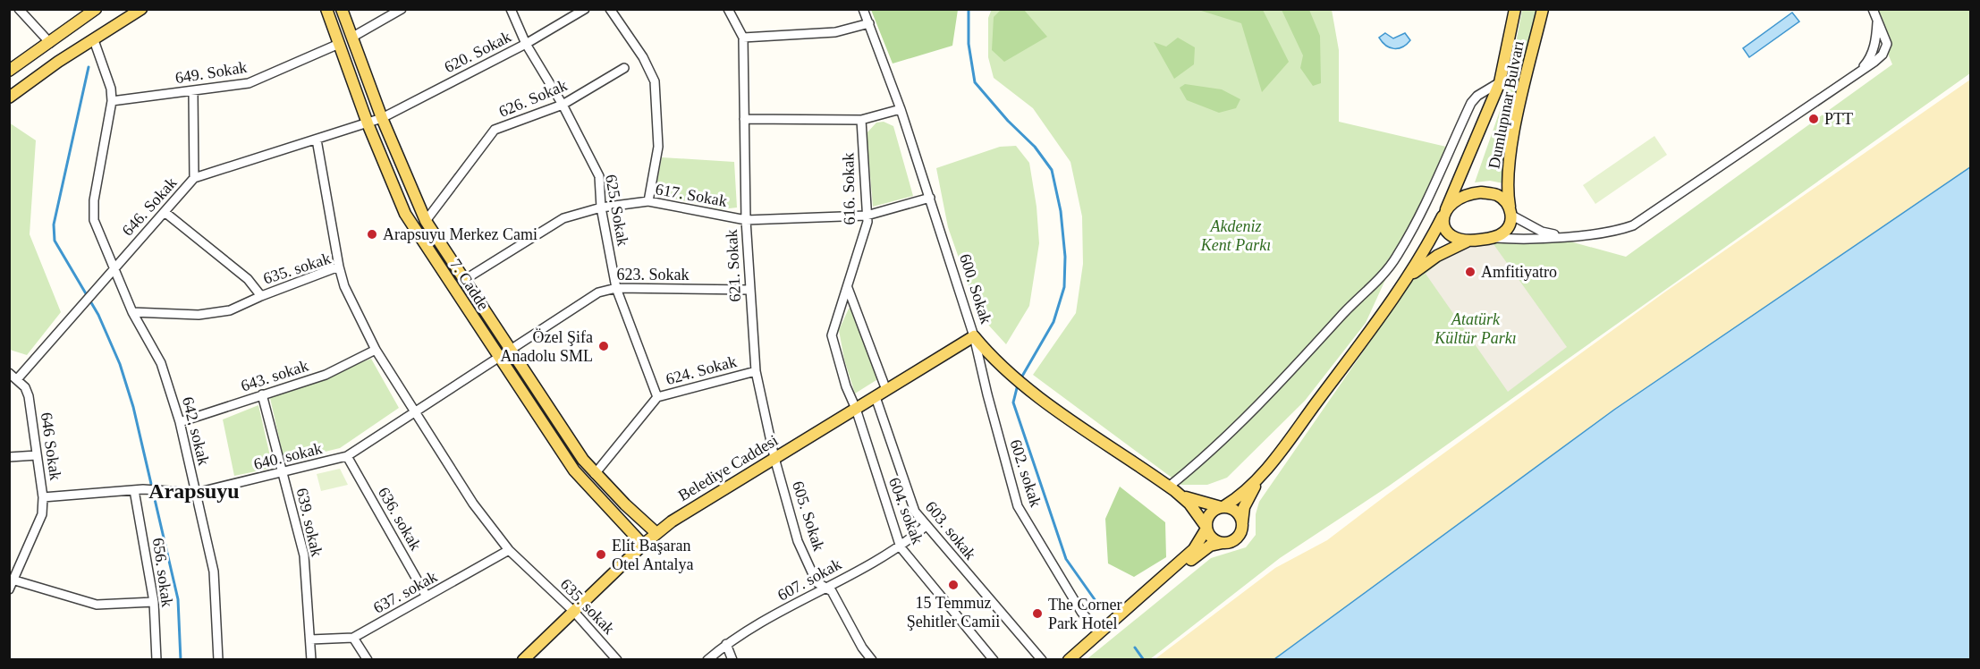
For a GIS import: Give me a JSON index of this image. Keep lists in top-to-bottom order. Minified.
{"streets":{"main road":["Dumlupınar Bulvarı","7. Cadde","600. Sokak","Belediye Caddesi"],"street":["620. Sokak","649. Sokak","626. Sokak","616. Sokak","617. Sokak","646. Sokak","625. Sokak","621. Sokak","635. sokak","623. Sokak","624. Sokak","643. sokak","642. sokak","646 Sokak","640. sokak","602. sokak","604. sokak","605. Sokak","636. sokak","639. sokak","603. sokak","656. sokak","607. sokak","637. sokak"]},"crossings":[["620. Sokak","646. Sokak"],["620. Sokak","625. Sokak"],["620. Sokak","7. Cadde"],["649. Sokak","7. Cadde"],["626. Sokak","625. Sokak"],["626. Sokak","7. Cadde"],["616. Sokak","617. Sokak"],["616. Sokak","Belediye Caddesi"],["616. Sokak","604. sokak"],["617. Sokak","625. Sokak"],["617. Sokak","621. Sokak"],["617. Sokak","7. Cadde"],["617. Sokak","600. Sokak"],["646. Sokak","635. sokak"],["646. Sokak","7. Cadde"],["646. Sokak","646 Sokak"],["625. Sokak","623. Sokak"],["625. Sokak","624. Sokak"],["621. Sokak","623. Sokak"],["621. Sokak","624. Sokak"],["621. Sokak","Belediye Caddesi"],["621. Sokak","605. Sokak"],["635. sokak","643. sokak"],["635. sokak","642. sokak"],["635. sokak","640. sokak"],["635. sokak","Belediye Caddesi"],["635. sokak","637. sokak"],["623. Sokak","7. Cadde"],["623. Sokak","640. sokak"],["7. Cadde","624. Sokak"],["7. Cadde","640. sokak"],["7. Cadde","Belediye Caddesi"],["600. Sokak","Belediye Caddesi"],["600. Sokak","602. sokak"],["643. sokak","642. sokak"],["643. sokak","639. sokak"],["642. sokak","640. sokak"],["646 Sokak","640. sokak"],["640. sokak","636. sokak"],["640. sokak","639. sokak"],["640. sokak","656. sokak"],["Belediye Caddesi","602. sokak"],["Belediye Caddesi","604. sokak"],["Belediye Caddesi","605. Sokak"],["Belediye Caddesi","603. sokak"],["604. sokak","607. sokak"],["605. Sokak","607. sokak"],["636. sokak","637. sokak"],["639. sokak","637. sokak"],["603. sokak","607. sokak"]],"districts":["Arapsuyu"],"parks":["Akdeniz Kent Parkı","Atatürk Kültür Parkı"],"places":["PTT","Arapsuyu Merkez Cami","Amfitiyatro","Özel Şifa Anadolu SML","Elit Başaran Otel Antalya","15 Temmuz Şehitler Camii","The Corner Park Hotel"]}
